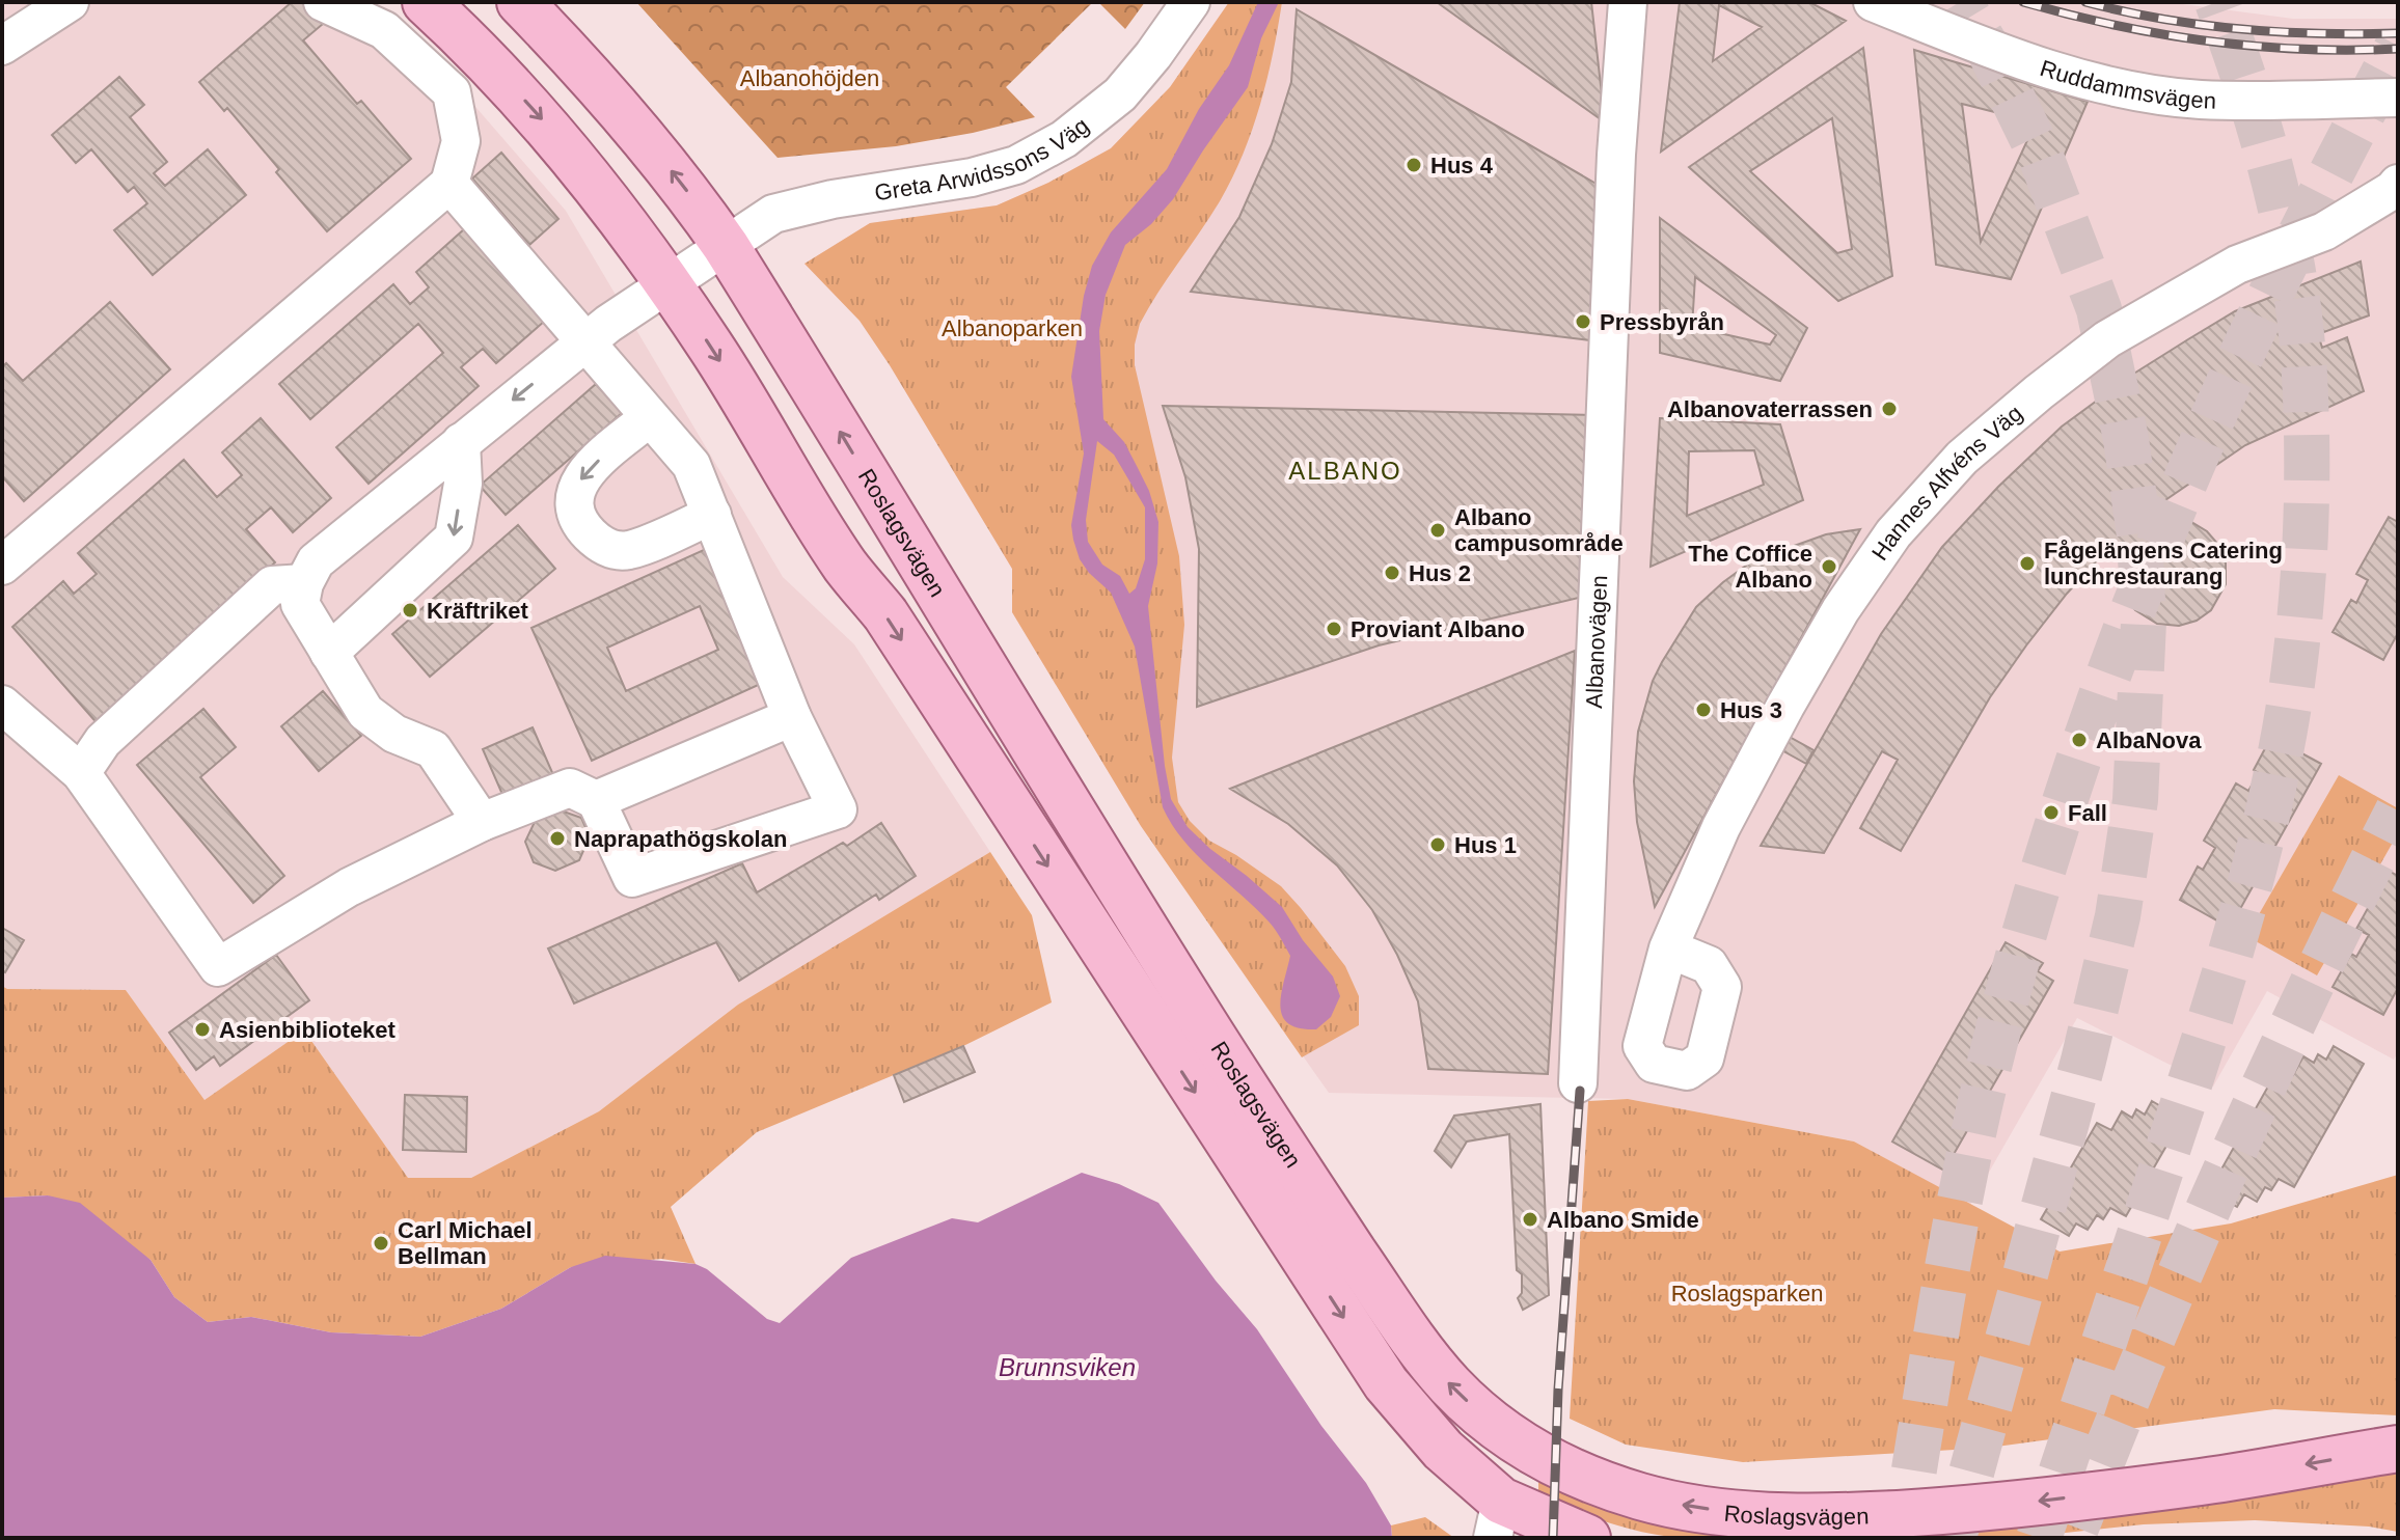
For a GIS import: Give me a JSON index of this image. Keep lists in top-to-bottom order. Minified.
{"streets":{"main road":["Roslagsvägen"],"street":["Ruddammsvägen","Greta Arwidssons Väg","Hannes Alfvéns Väg","Albanovägen"]},"crossings":[["Greta Arwidssons Väg","Roslagsvägen"]],"districts":["ALBANO"],"water":["Brunnsviken"],"parks":["Albanohöjden","Albanoparken","Roslagsparken"],"places":["Hus 4","Pressbyrån","Albanovaterrassen","Albano campusområde","Fågelängens Catering lunchrestaurang","The Coffice Albano","Hus 2","Kräftriket","Proviant Albano","Hus 3","AlbaNova","Fall","Naprapathögskolan","Hus 1","Asienbiblioteket","Albano Smide","Carl Michael Bellman"]}
